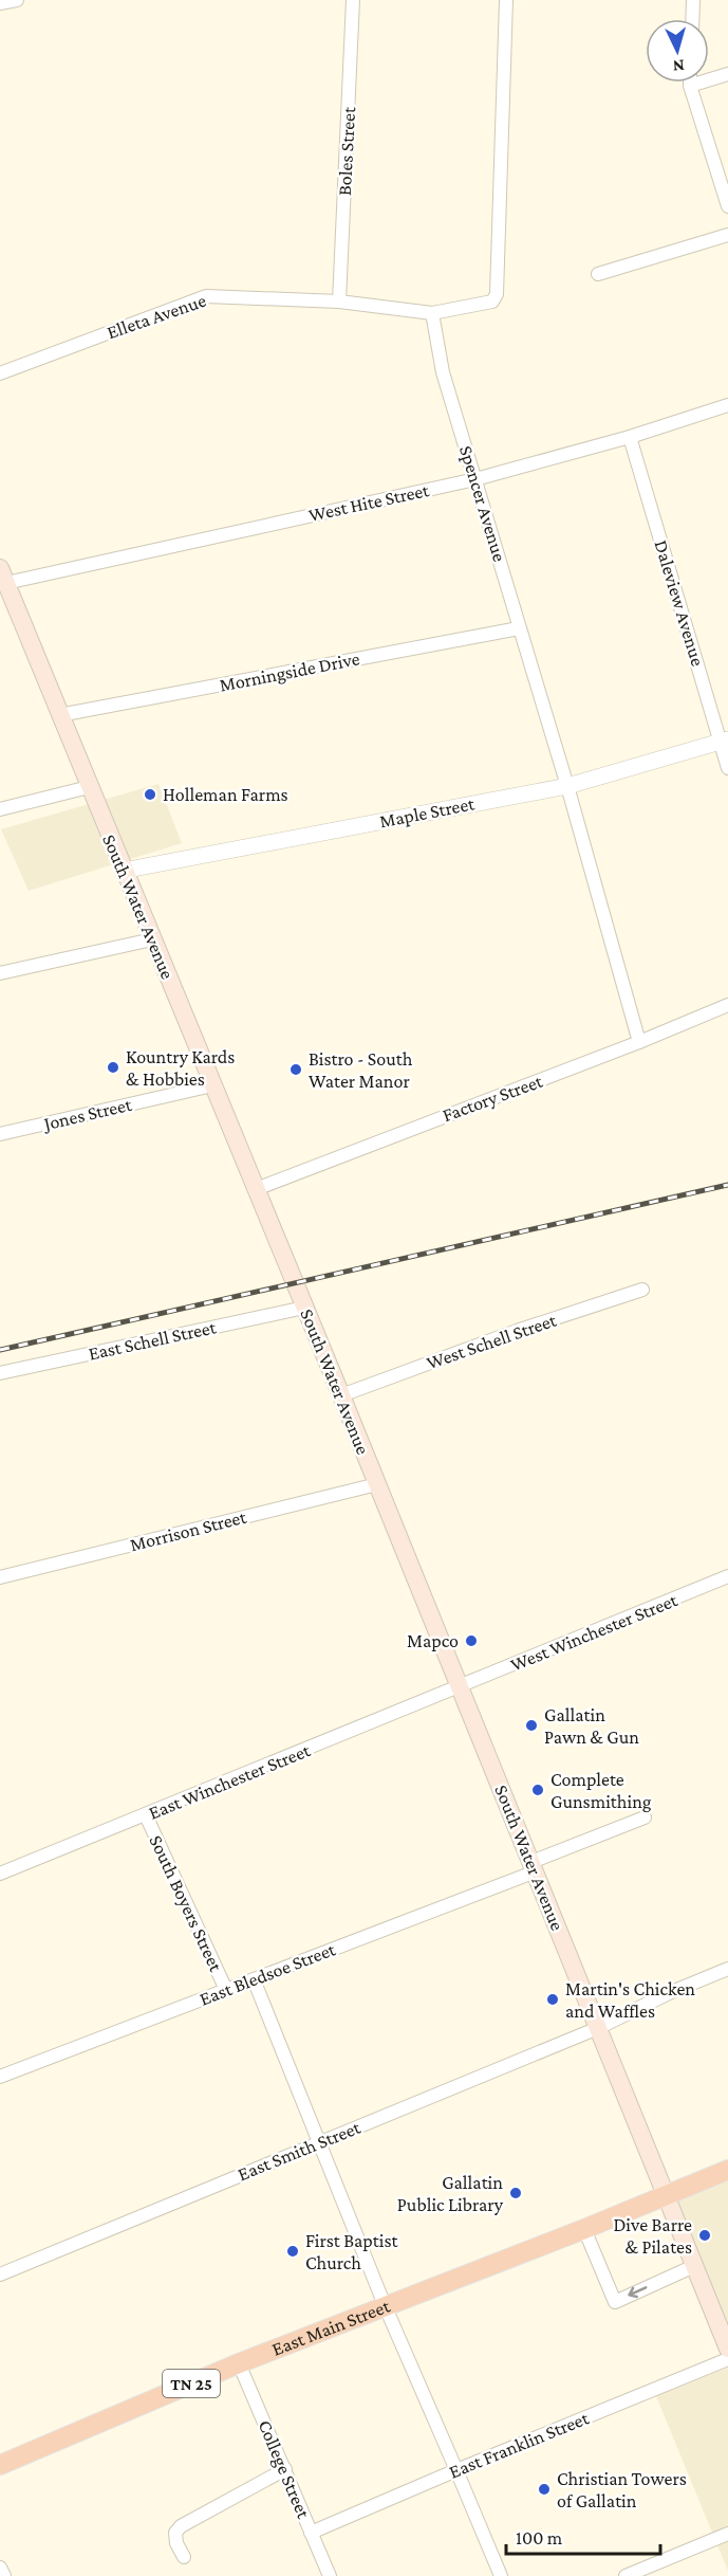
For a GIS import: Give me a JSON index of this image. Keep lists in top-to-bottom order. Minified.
{"streets":{"main road":["South Water Avenue","East Main Street","TN 25"],"street":["Boles Street","Elleta Avenue","West Hite Street","Spencer Avenue","Daleview Avenue","Morningside Drive","Maple Street","Factory Street","Jones Street","East Schell Street","West Schell Street","Morrison Street","West Winchester Street","East Winchester Street","South Boyers Street","East Bledsoe Street","East Smith Street","East Franklin Street","College Street"]},"crossings":[["Boles Street","Elleta Avenue"],["Elleta Avenue","Spencer Avenue"],["West Hite Street","Spencer Avenue"],["West Hite Street","Daleview Avenue"],["West Hite Street","South Water Avenue"],["Spencer Avenue","Morningside Drive"],["Spencer Avenue","Maple Street"],["Spencer Avenue","Factory Street"],["Daleview Avenue","Maple Street"],["Morningside Drive","South Water Avenue"],["Maple Street","South Water Avenue"],["South Water Avenue","Factory Street"],["South Water Avenue","Jones Street"],["South Water Avenue","East Schell Street"],["South Water Avenue","West Schell Street"],["South Water Avenue","Morrison Street"],["South Water Avenue","West Winchester Street"],["South Water Avenue","East Winchester Street"],["South Water Avenue","East Bledsoe Street"],["South Water Avenue","East Smith Street"],["South Water Avenue","East Main Street"],["South Water Avenue","TN 25"],["West Winchester Street","East Winchester Street"],["East Winchester Street","South Boyers Street"],["South Boyers Street","East Bledsoe Street"],["East Main Street","TN 25"],["East Main Street","College Street"],["East Franklin Street","College Street"]],"places":["Holleman Farms","Kountry Kards & Hobbies","Bistro - South Water Manor","Mapco","Gallatin Pawn & Gun","Complete Gunsmithing","Martin's Chicken and Waffles","Gallatin Public Library","Dive Barre & Pilates","First Baptist Church","Christian Towers of Gallatin"],"scale_bar":"100 m","north":"bottom"}
